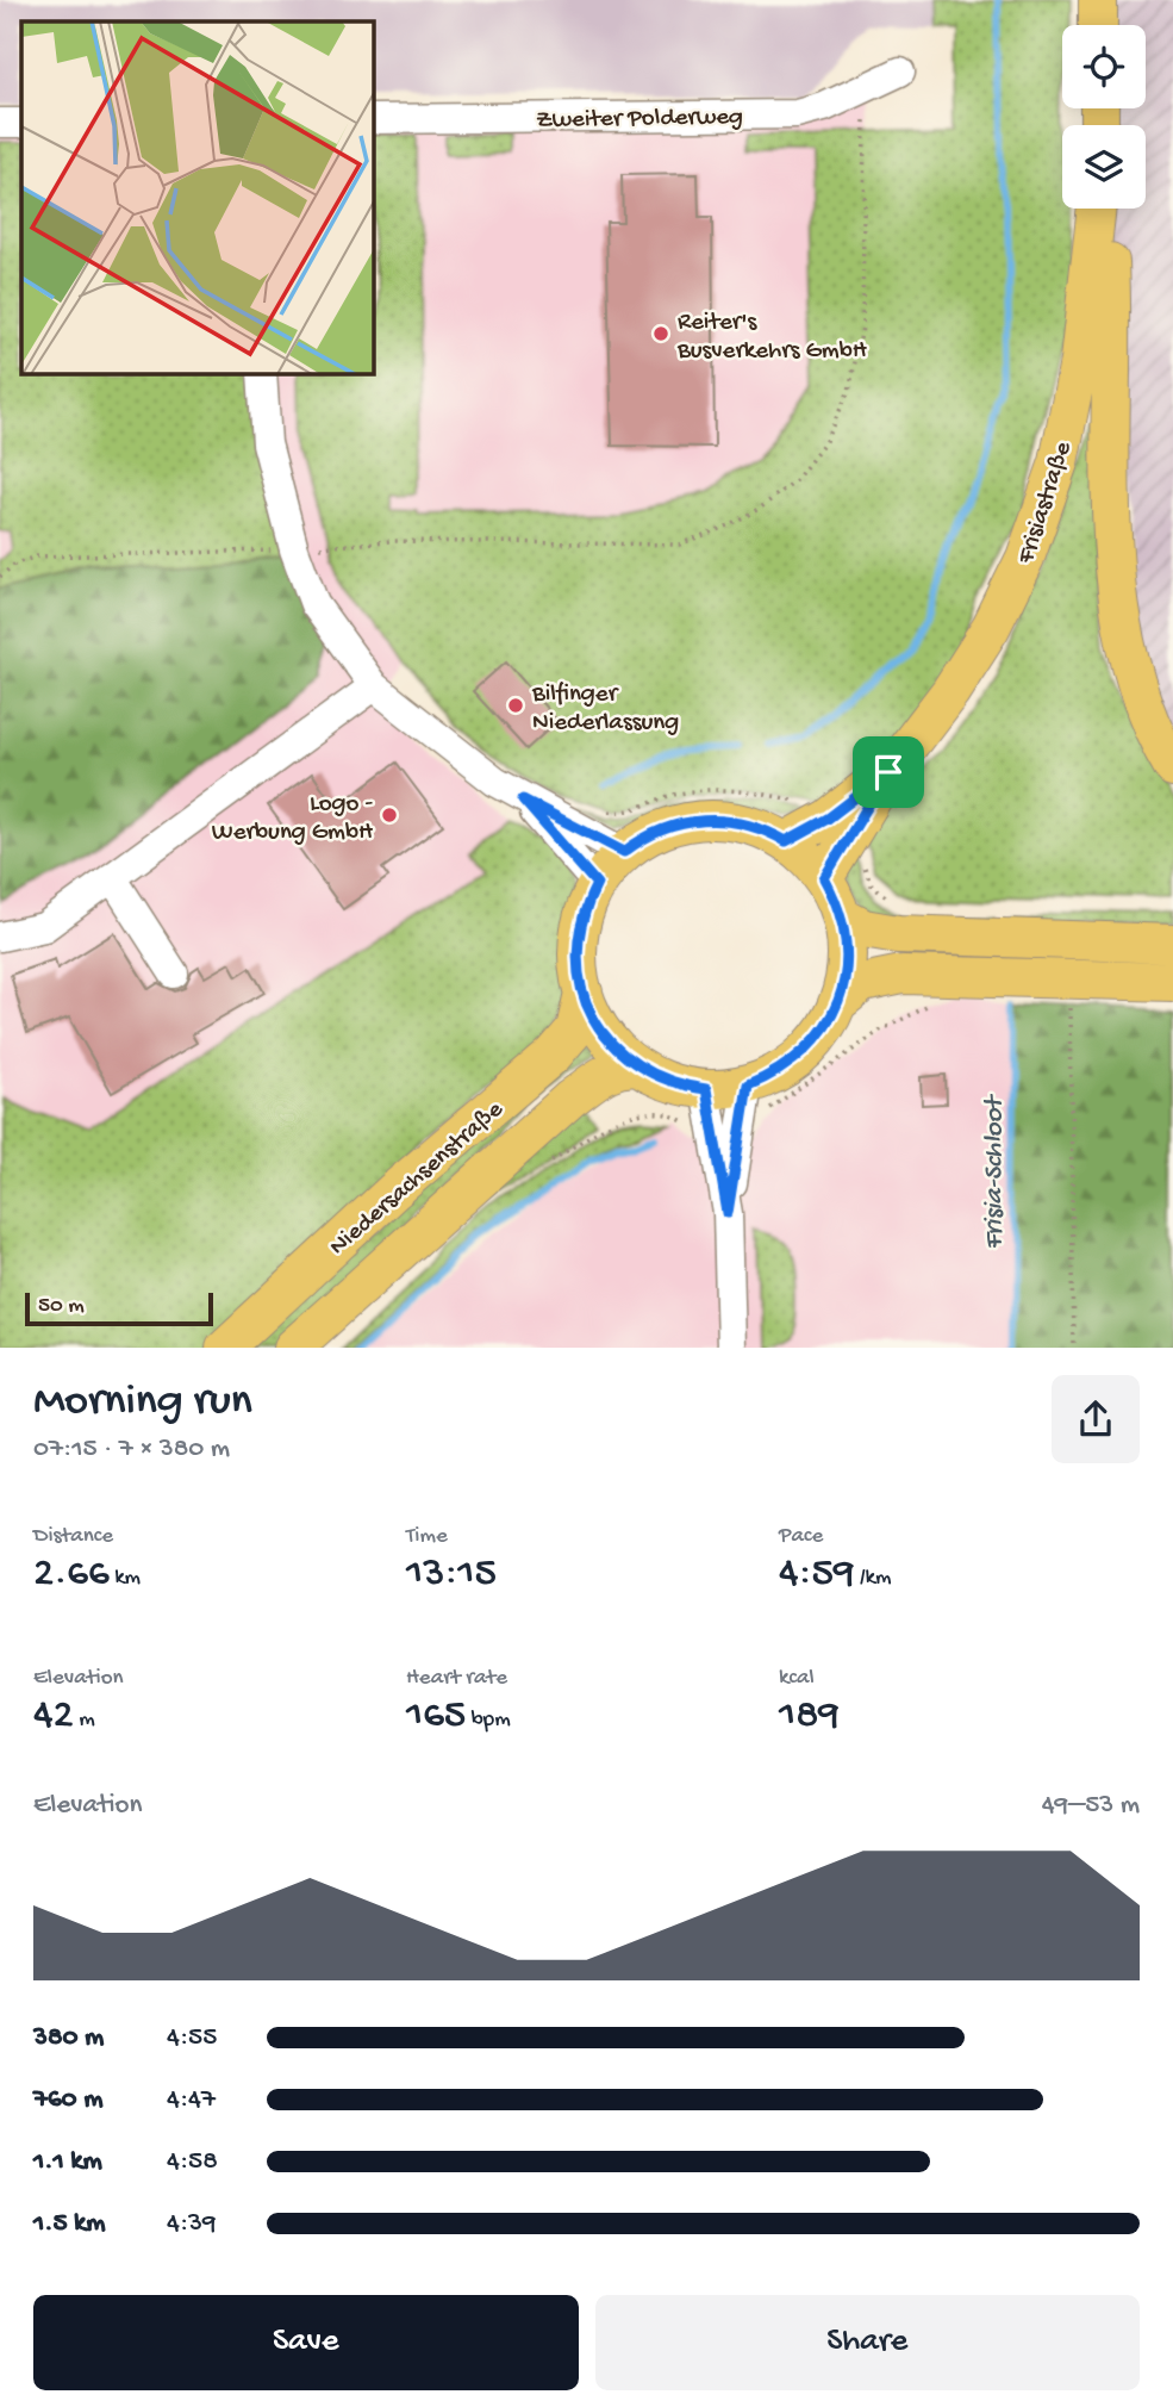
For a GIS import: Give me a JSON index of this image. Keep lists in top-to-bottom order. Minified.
{"streets":{"main road":["Frisiastraße","Niedersachsenstraße"],"street":["Zweiter Polderweg"]},"crossings":[["Frisiastraße","Niedersachsenstraße"]],"water":["Frisia-Schloot"],"places":["Reiter's Busverkehrs GmbH","Bilfinger Niederlassung","Logo - Werbung GmbH"],"scale_bar":"50 m","page":{"scale":"50 m","heading":["Morning run","07:15 · 7 × 380 m"],"stats":[["Distance","2.66 km"],["Time","13:15"],["Pace","4:59 /km"],["Elevation","42 m"],["Heart rate","165 bpm"],["kcal","189"]],"chart":["Elevation","49–53 m"],"list":[{"name":"380 m","note":"4:55"},{"name":"760 m","note":"4:47"},{"name":"1.1 km","note":"4:58"},{"name":"1.5 km","note":"4:39"}],"buttons":["Save","Share"]}}
